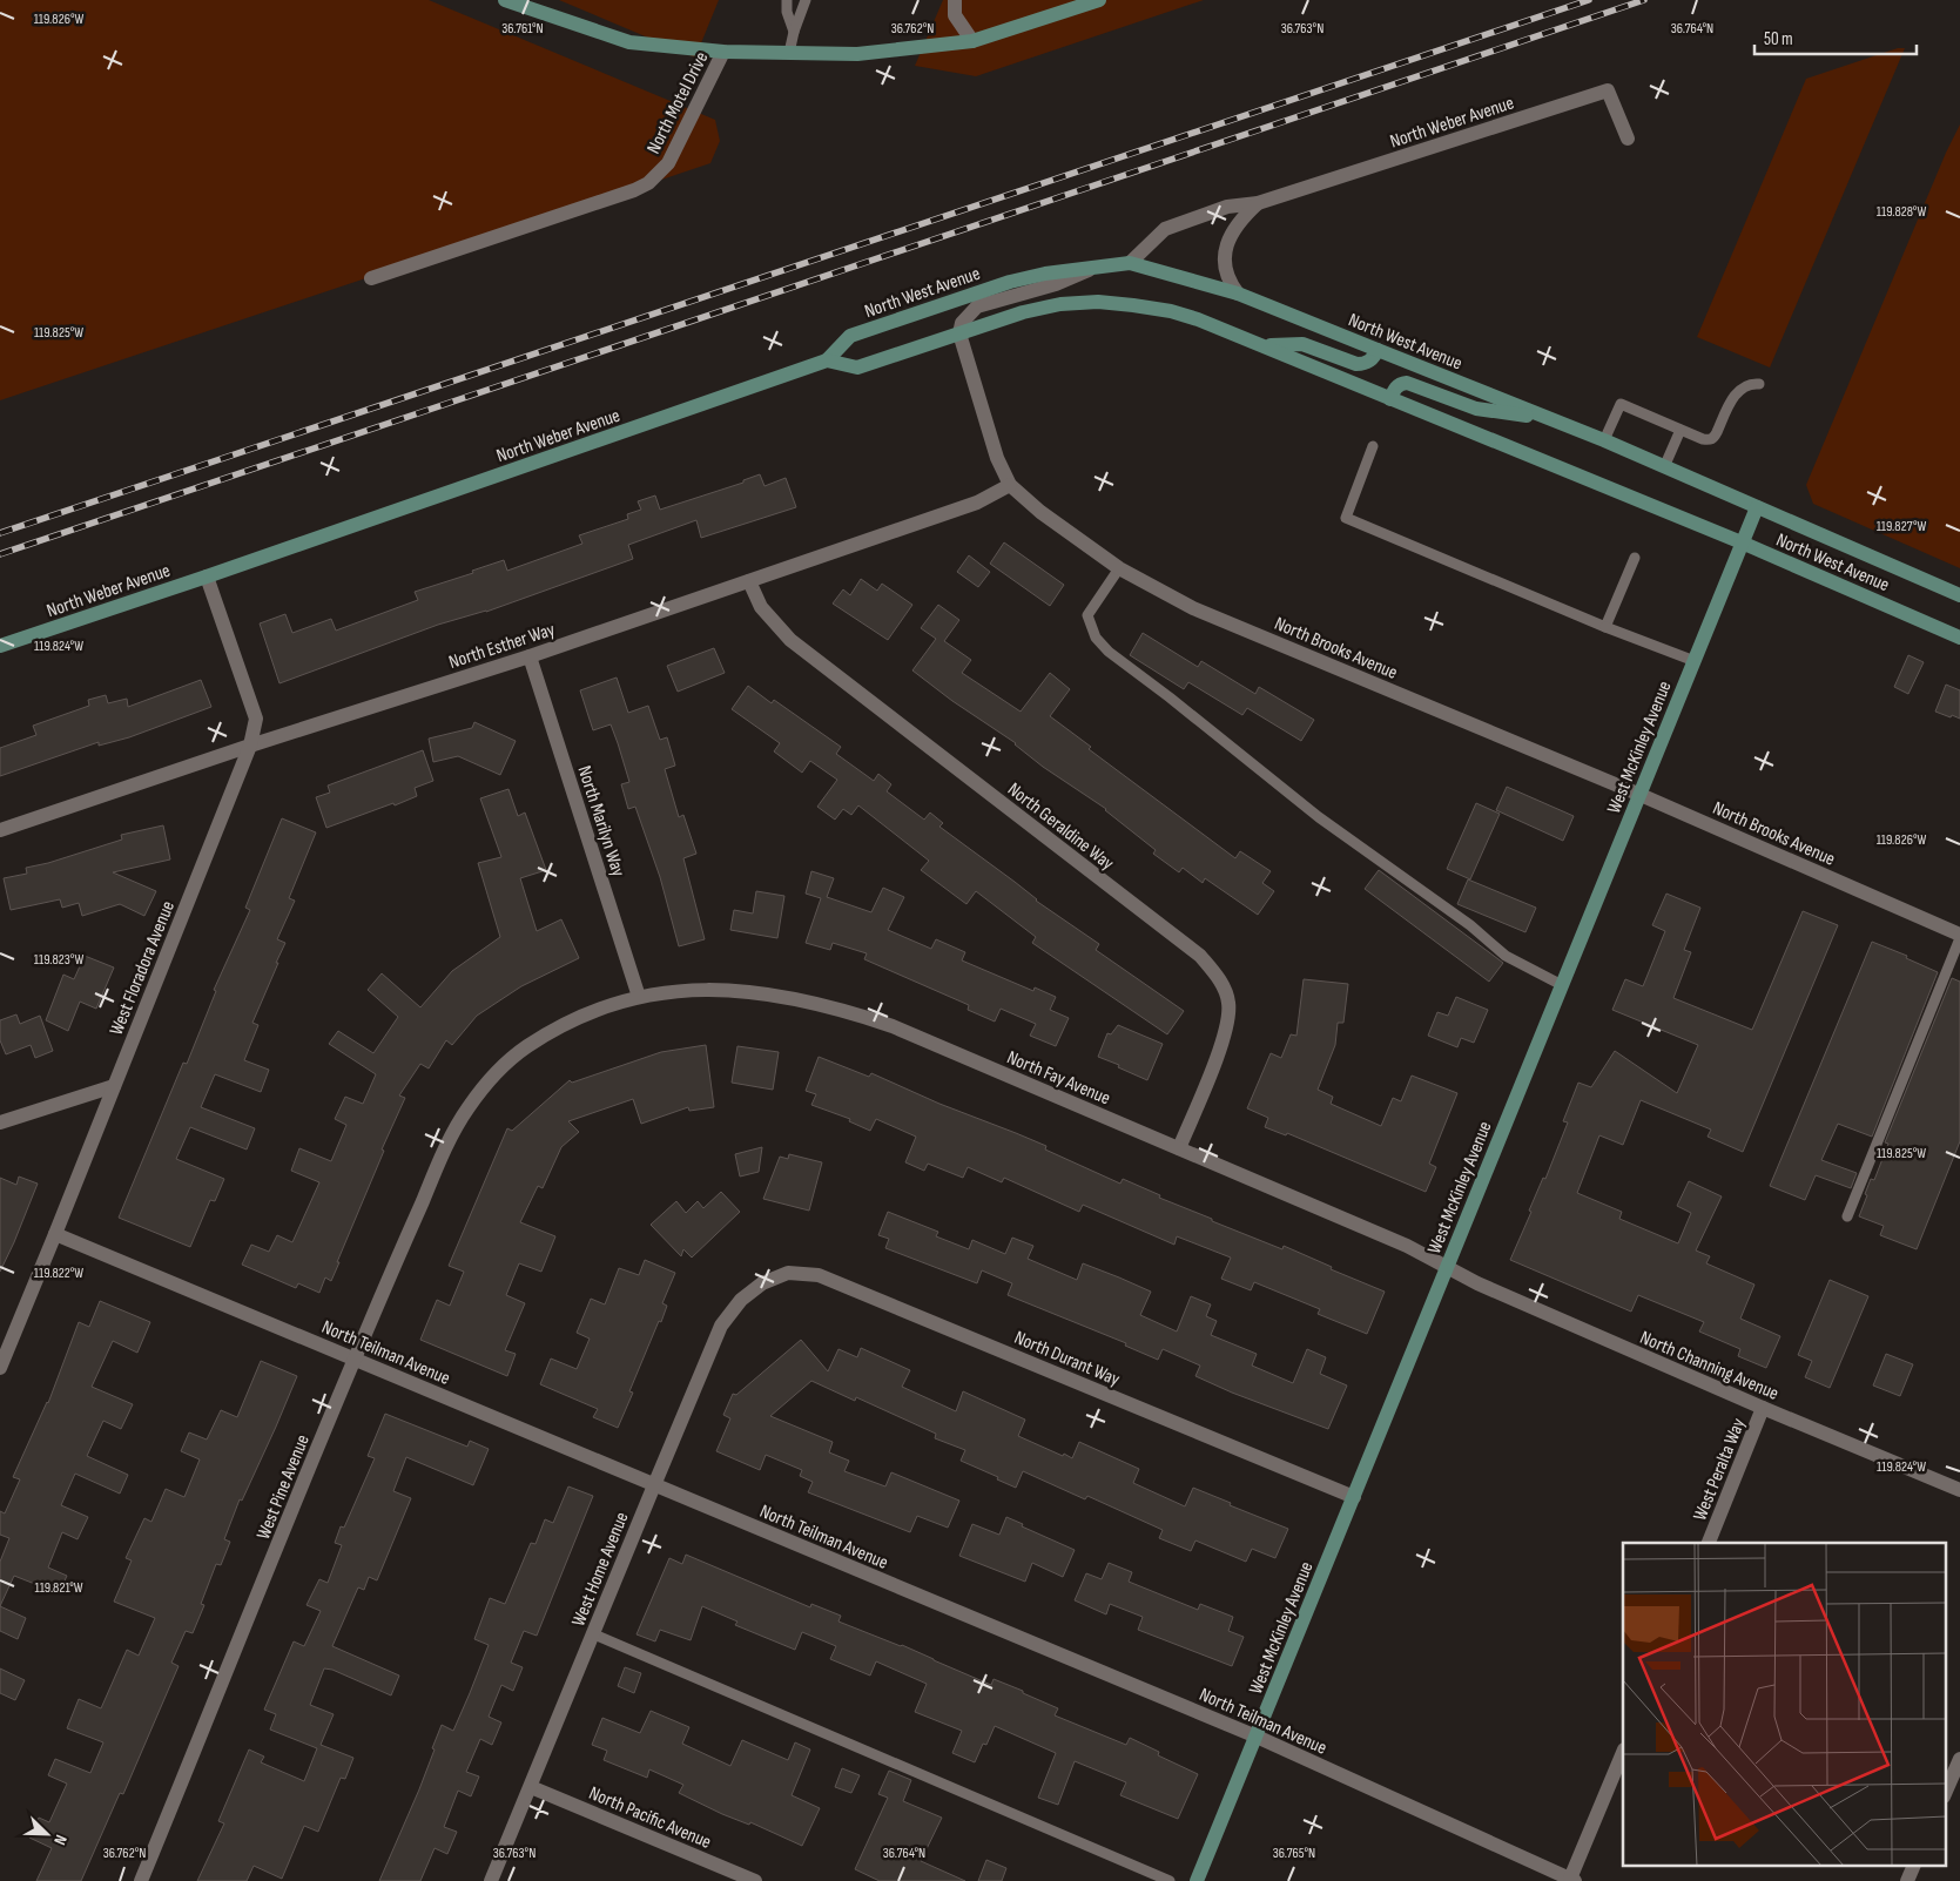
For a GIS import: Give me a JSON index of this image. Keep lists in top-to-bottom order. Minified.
{"streets":{"main road":["North Motel Drive","North Weber Avenue","North West Avenue","West McKinley Avenue"],"street":["North Esther Way","North Brooks Avenue","North Marilyn Way","North Geraldine Way","West Floradora Avenue","North Fay Avenue","North Teilman Avenue","North Durant Way","North Channing Avenue","West Peralta Way","West Pine Avenue","West Home Avenue","North Pacific Avenue"]},"crossings":[["North Weber Avenue","North West Avenue"],["North Weber Avenue","West Floradora Avenue"],["North West Avenue","North Brooks Avenue"],["North West Avenue","West McKinley Avenue"],["North Esther Way","North Brooks Avenue"],["North Esther Way","North Marilyn Way"],["North Esther Way","North Geraldine Way"],["North Esther Way","West Floradora Avenue"],["North Brooks Avenue","West McKinley Avenue"],["West McKinley Avenue","North Fay Avenue"],["West McKinley Avenue","North Teilman Avenue"],["West McKinley Avenue","North Durant Way"],["West McKinley Avenue","North Channing Avenue"],["North Marilyn Way","North Fay Avenue"],["North Marilyn Way","West Pine Avenue"],["North Geraldine Way","North Fay Avenue"],["West Floradora Avenue","North Teilman Avenue"],["North Fay Avenue","North Channing Avenue"],["North Fay Avenue","West Pine Avenue"],["North Teilman Avenue","West Pine Avenue"],["North Teilman Avenue","West Home Avenue"],["North Durant Way","West Home Avenue"],["North Channing Avenue","West Peralta Way"],["West Home Avenue","North Pacific Avenue"]],"scale_bar":"50 m","north":"bottom right","coordinates":["119.826°W","36.761°N","36.762°N","36.763°N","36.764°N","119.828°W","119.825°W","119.827°W","119.824°W","119.823°W","119.822°W","119.821°W","36.765°N"]}
